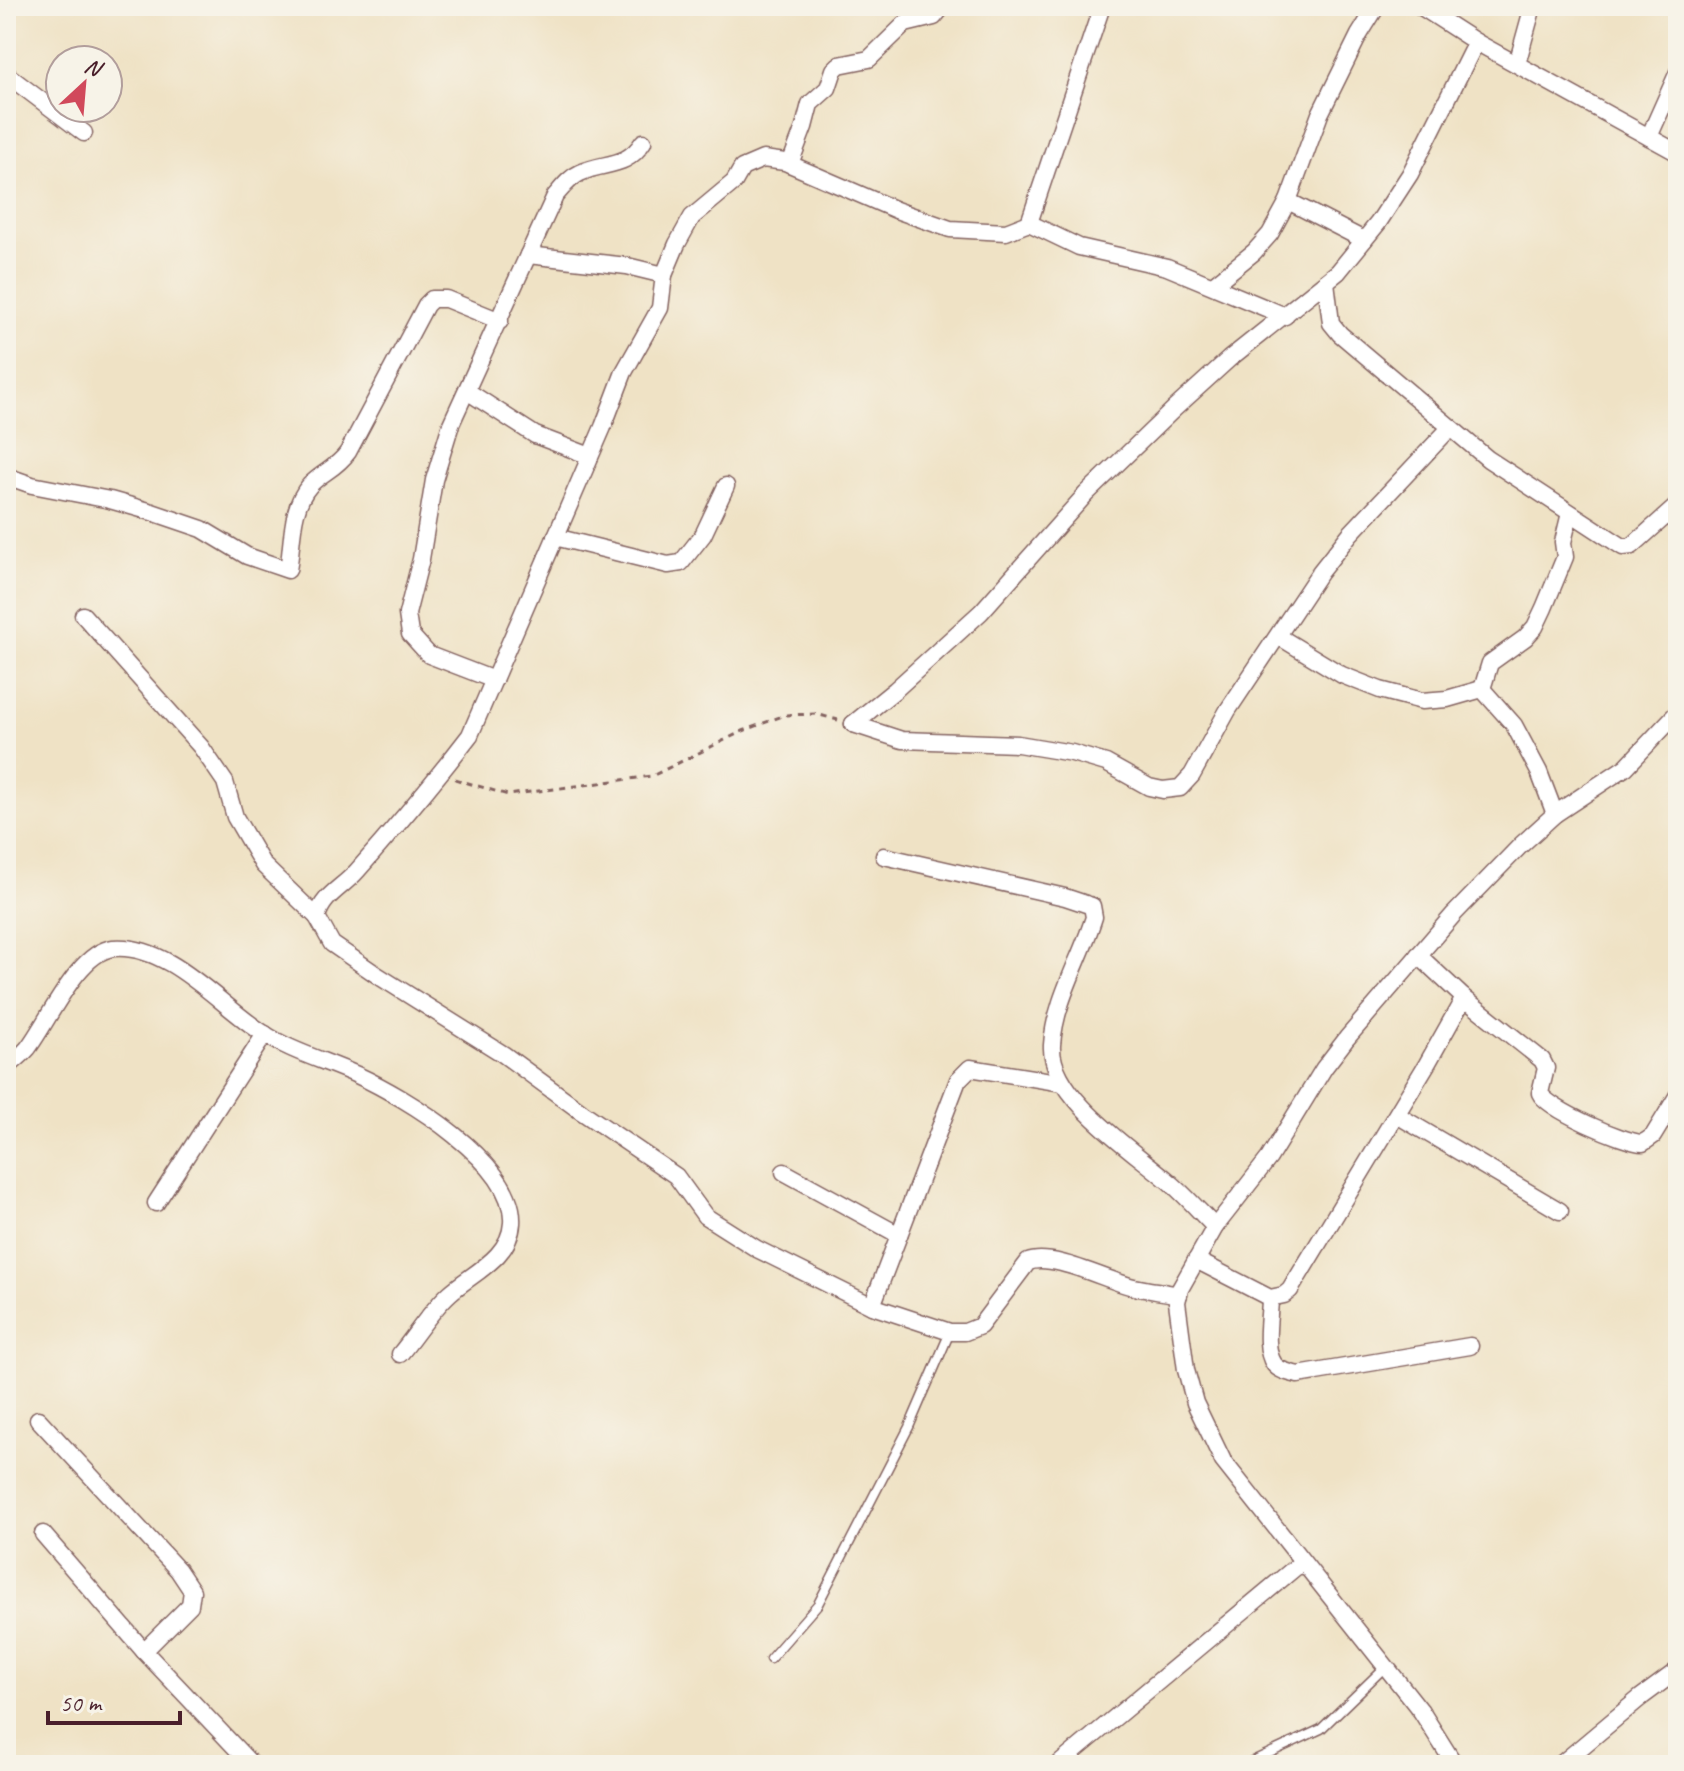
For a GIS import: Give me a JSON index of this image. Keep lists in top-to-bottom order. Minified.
{"scale_bar":"50 m","north":"top right"}
